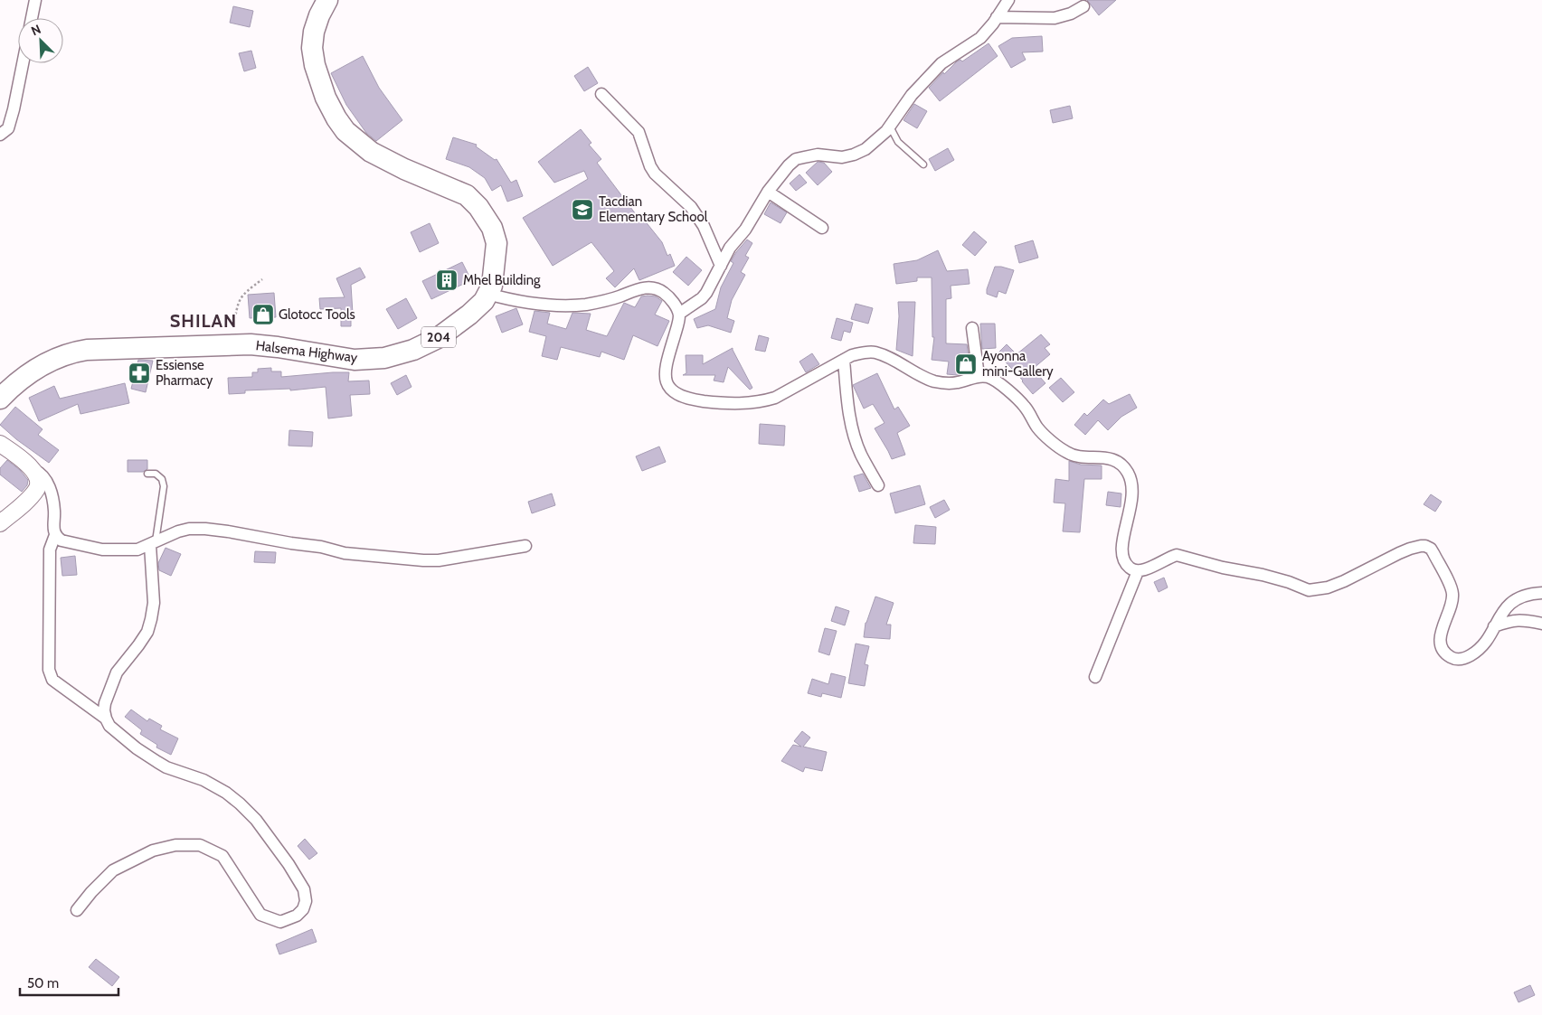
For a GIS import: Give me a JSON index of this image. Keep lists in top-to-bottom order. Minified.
{"streets":{"highway":["204","Halsema Highway"]},"districts":["SHILAN"],"places":{"school or university":["Tacdian Elementary School"],"building":["Mhel Building"],"shop":["Glotocc Tools","Ayonna mini-Gallery"],"pharmacy":["Essiense Pharmacy"]},"scale_bar":"50 m","north":"top left"}
